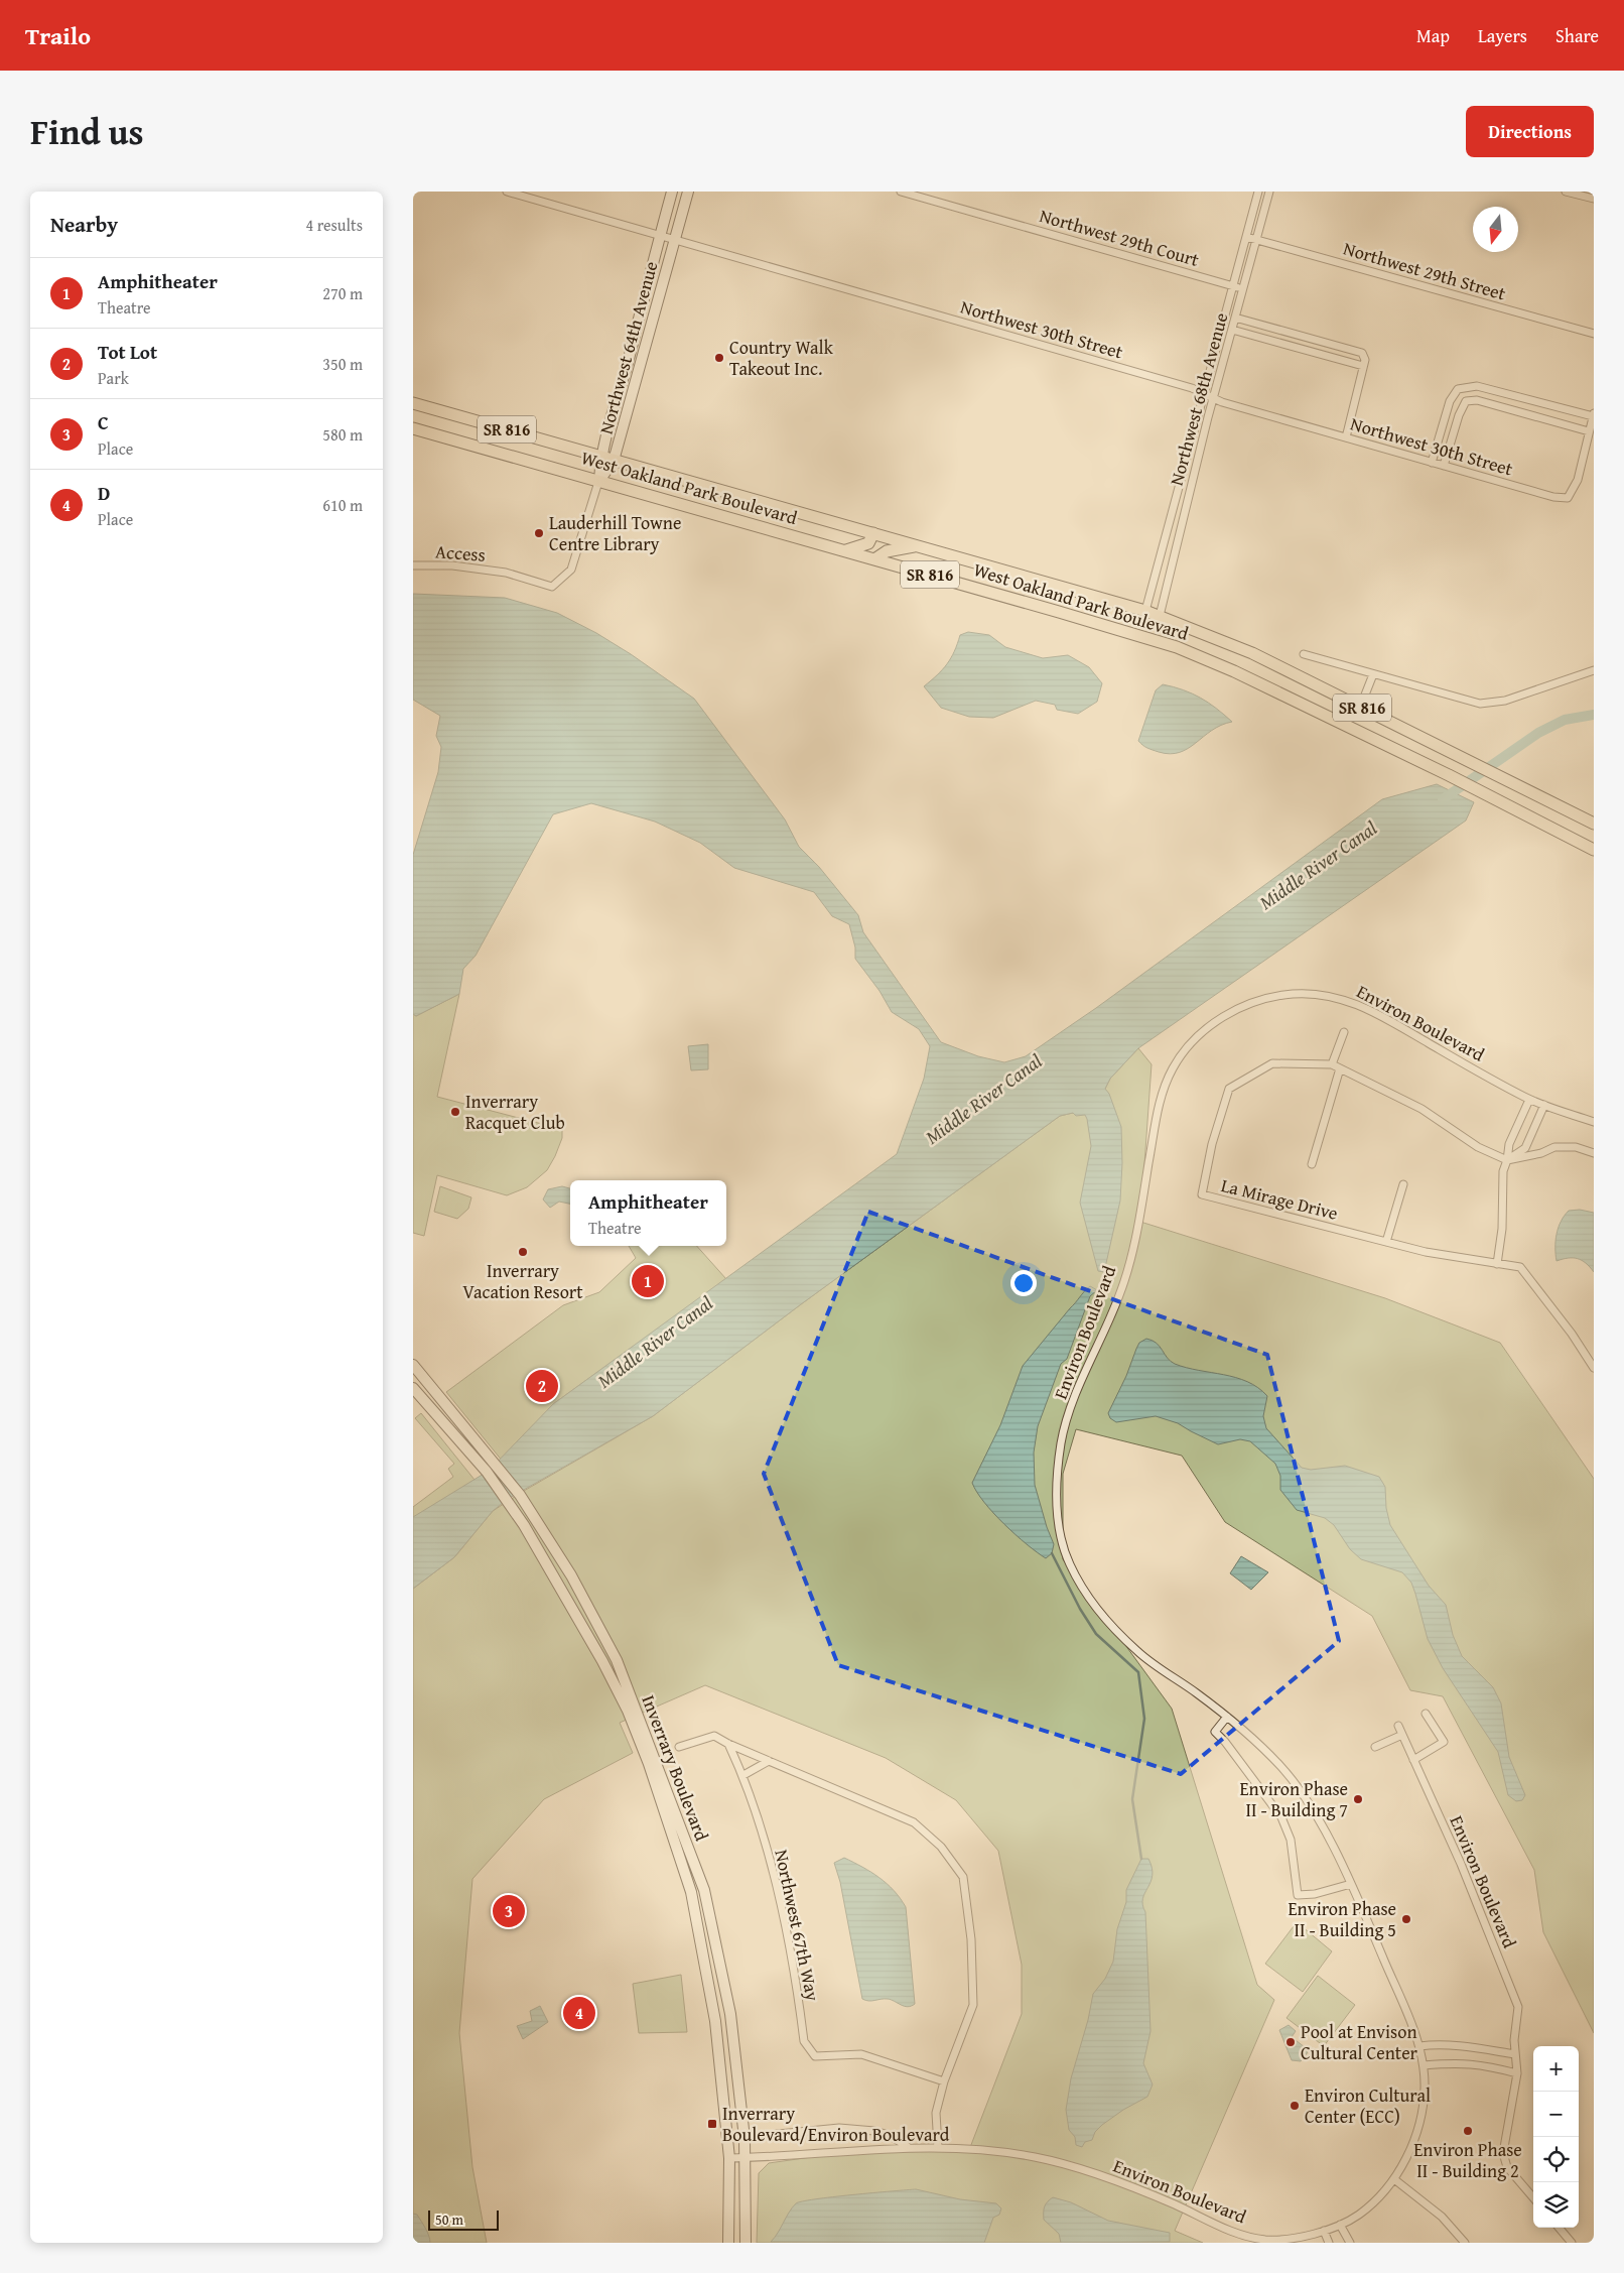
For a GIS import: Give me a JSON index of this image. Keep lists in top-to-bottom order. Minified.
{"streets":{"main road":["SR 816","West Oakland Park Boulevard"],"street":["Northwest 29th Court","Northwest 29th Street","Northwest 30th Street","Northwest 64th Avenue","Northwest 68th Avenue","Access","Environ Boulevard","La Mirage Drive","Inverrary Boulevard","Northwest 67th Way"]},"crossings":[["Northwest 29th Court","Northwest 68th Avenue"],["Northwest 29th Street","Northwest 68th Avenue"],["Northwest 30th Street","Northwest 64th Avenue"],["Northwest 30th Street","Northwest 68th Avenue"],["Northwest 64th Avenue","West Oakland Park Boulevard"],["Northwest 64th Avenue","Access"],["Northwest 68th Avenue","West Oakland Park Boulevard"],["West Oakland Park Boulevard","Access"],["Environ Boulevard","Inverrary Boulevard"]],"water":["Middle River Canal"],"places":{"other":["Country Walk Takeout Inc.","Lauderhill Towne Centre Library","Inverrary Racquet Club","Inverrary Vacation Resort","Environ Phase II - Building 7","Environ Phase II - Building 5","Pool at Envison Cultural Center","Environ Cultural Center (ECC)","Environ Phase II - Building 2"],"transit":["Inverrary Boulevard/Environ Boulevard"]},"scale_bar":"50 m","north":"bottom","page":{"header":"Trailo","nav":["Map","Layers","Share"],"title":"Find us","buttons":"Directions","heading":["Nearby","4 results"],"list":[{"mark":"1","name":"Amphitheater","note":"Theatre","value":"270 m"},{"mark":"2","name":"Tot Lot","note":"Park","value":"350 m"},{"mark":"3","name":"C","note":"Place","value":"580 m"},{"mark":"4","name":"D","note":"Place","value":"610 m"}],"popup":["Amphitheater","Theatre"],"pins":["1","2","3","4"],"map_buttons":["+","−"],"scale":"50 m"}}
